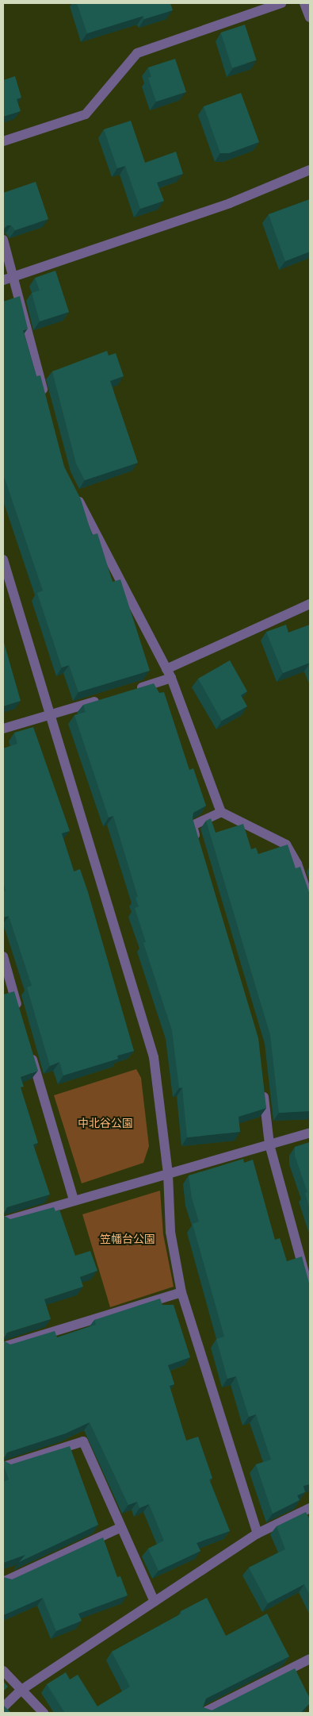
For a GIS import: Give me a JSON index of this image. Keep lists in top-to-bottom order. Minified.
{"parks":["中北谷公園","笠幡台公園"]}
